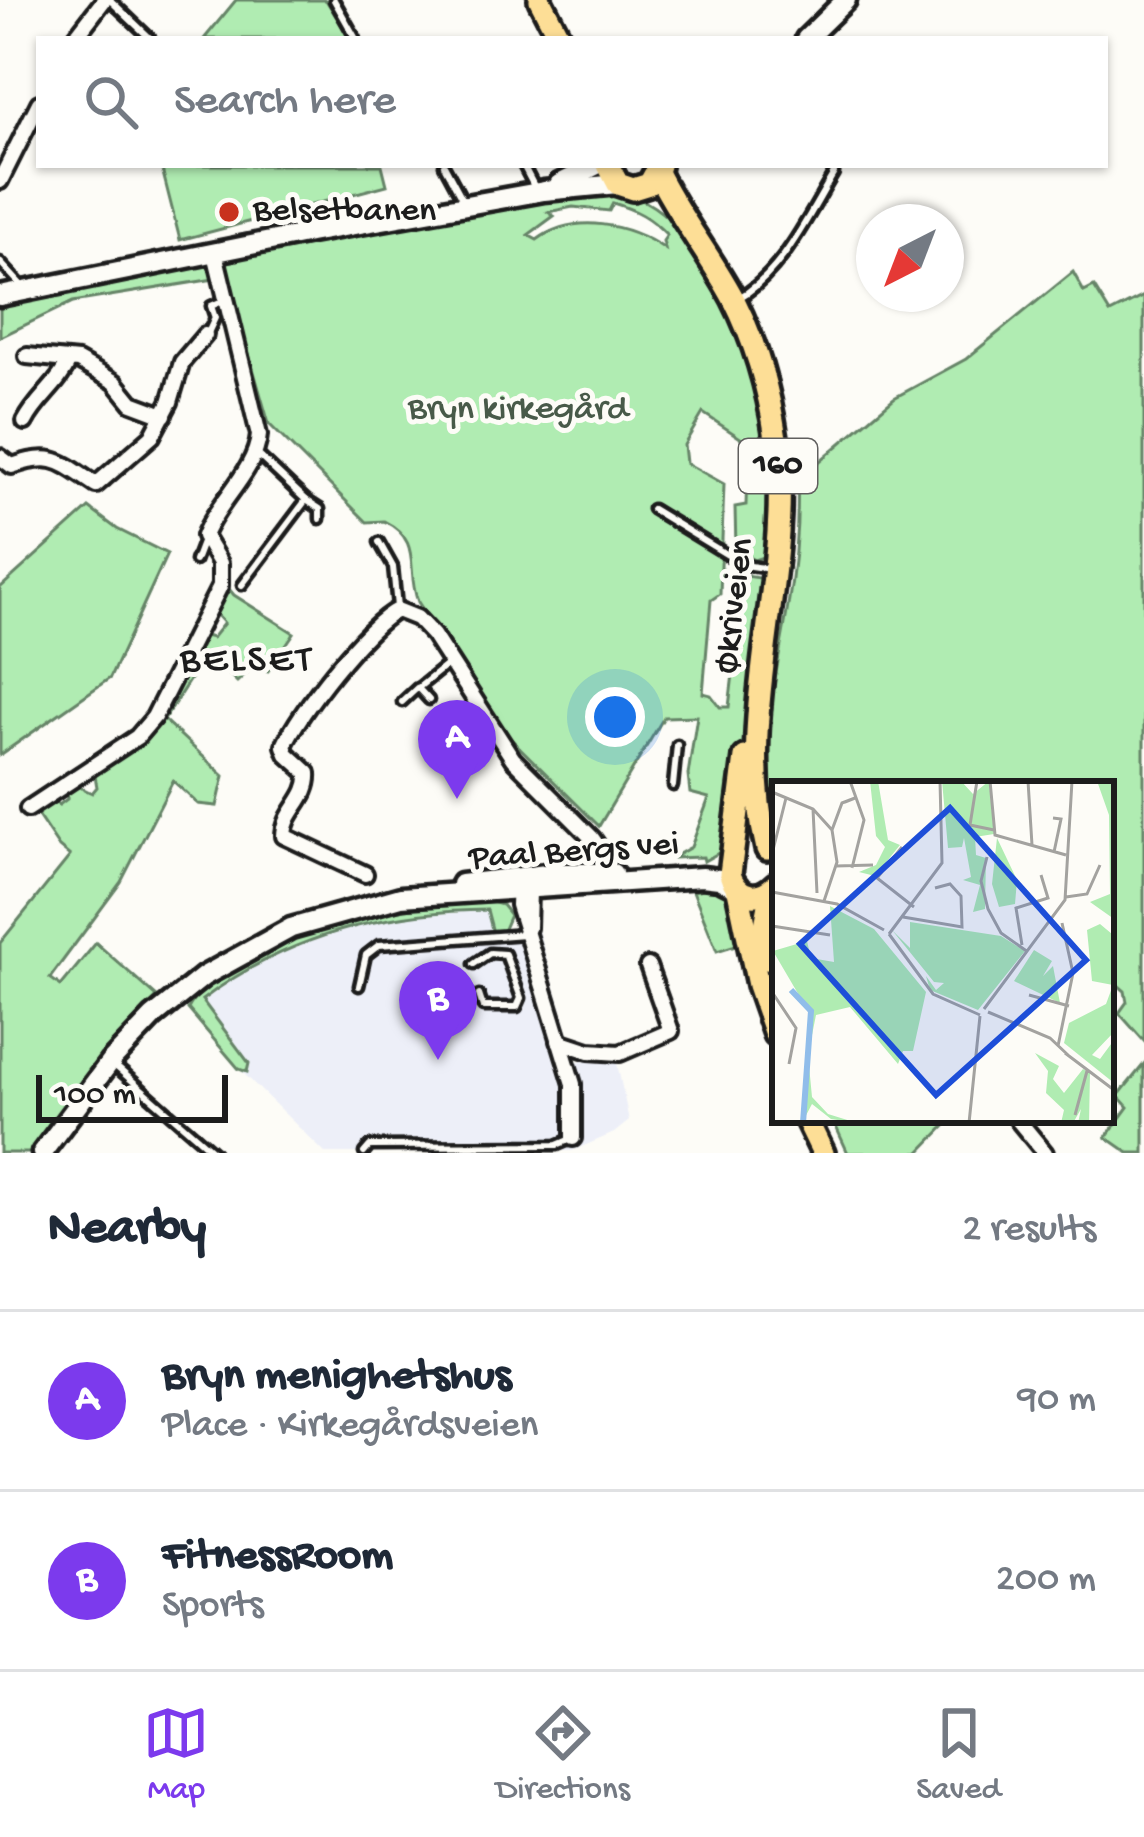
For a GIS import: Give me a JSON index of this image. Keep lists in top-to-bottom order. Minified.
{"streets":{"main road":["160","Økriveien"],"street":["Paal Bergs vei"]},"crossings":[["160","Økriveien"],["160","Paal Bergs vei"],["Økriveien","Paal Bergs vei"]],"districts":["BELSET"],"parks":["Bryn kirkegård"],"places":["Belsetbanen"],"scale_bar":"100 m","north":"bottom left","page":{"search":"Search here","pins":["A","B"],"scale":"100 m","heading":["Nearby","2 results"],"list":[{"mark":"A","name":"Bryn menighetshus","note":"Place · Kirkegårdsveien","value":"90 m"},{"mark":"B","name":"FitnessRoom","note":"Sports","value":"200 m"}],"nav":["Map","Directions","Saved"]}}
